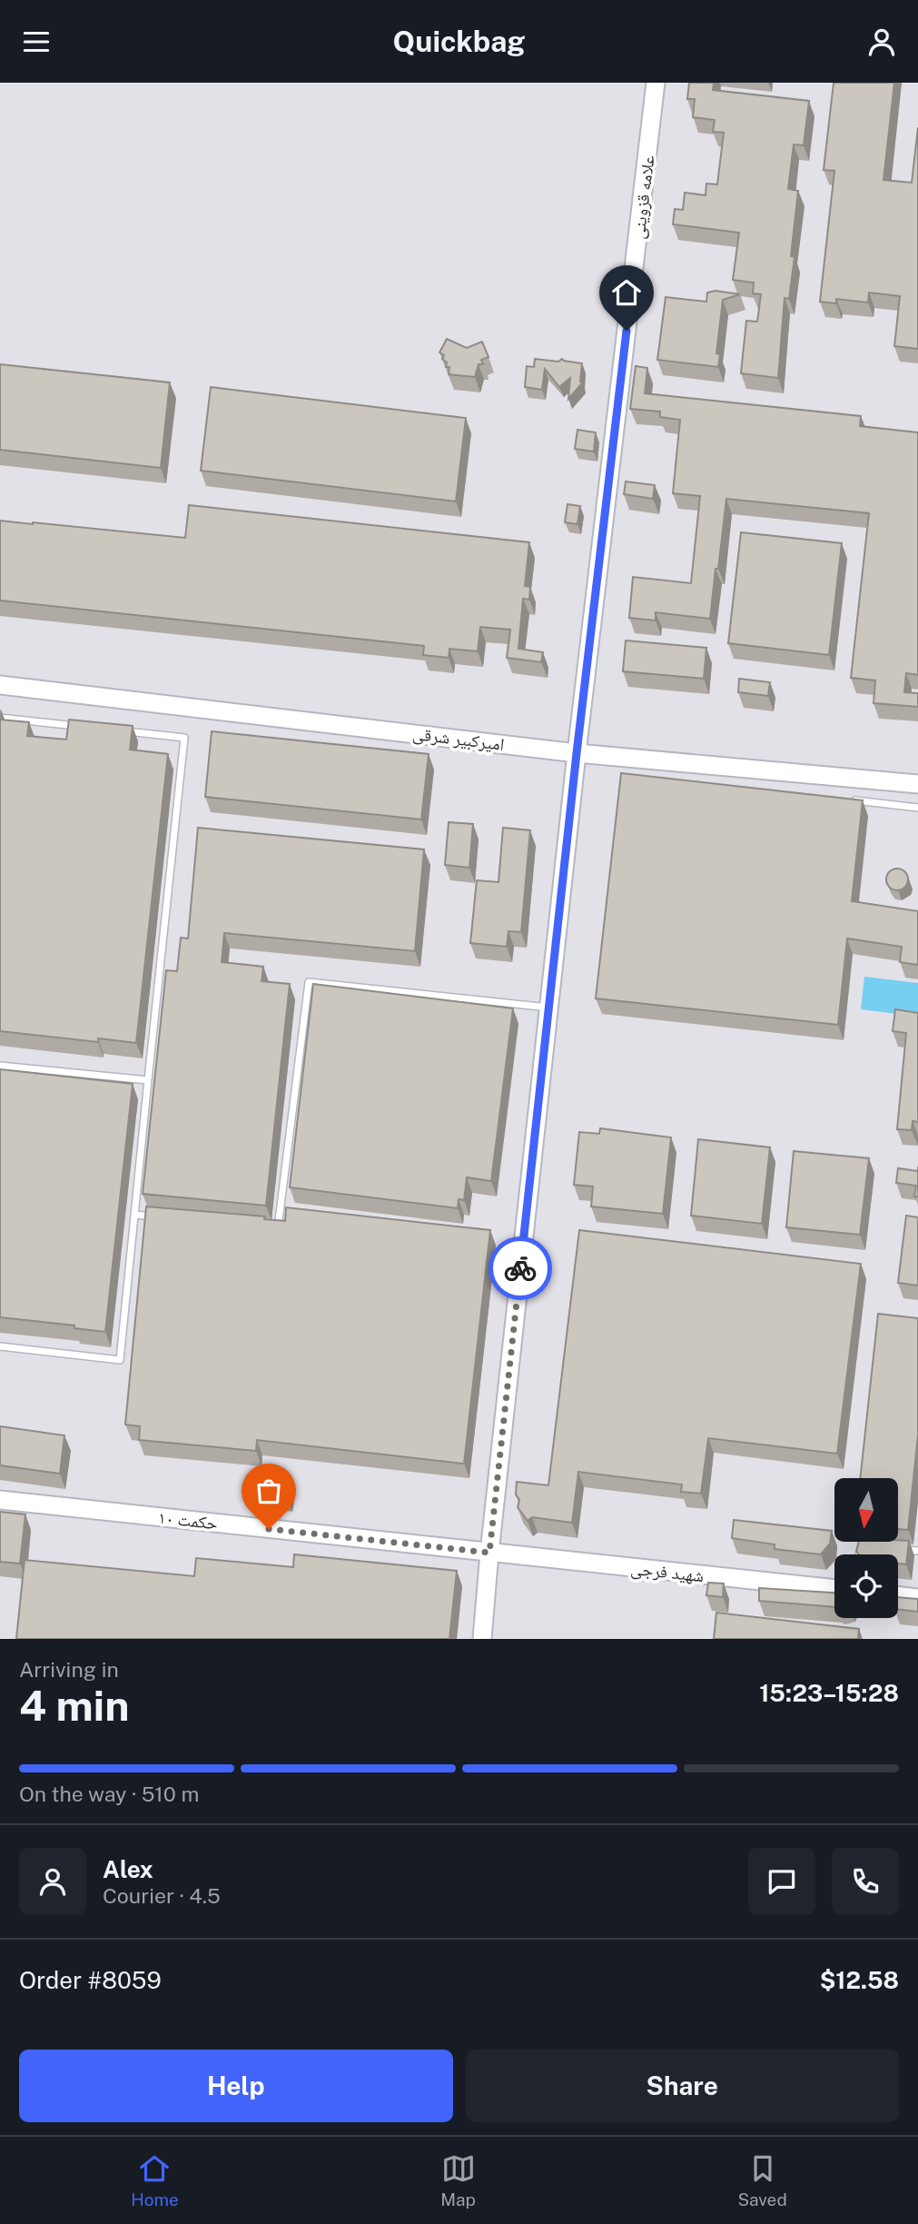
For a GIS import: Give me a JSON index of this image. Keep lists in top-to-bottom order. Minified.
{"streets":{"street":["علامه قزوینی","امیرکبیر شرقی","حکمت ۱۰","شهید فرجی"]},"crossings":[["علامه قزوینی","امیرکبیر شرقی"],["علامه قزوینی","حکمت ۱۰"],["علامه قزوینی","شهید فرجی"],["حکمت ۱۰","شهید فرجی"]],"north":"bottom","page":{"header":"Quickbag","heading":["4 min","Arriving in","15:23–15:28"],"panel":["Alex","Courier · 4.5","Order #8059","$12.58"],"bar":"On the way · 510 m","buttons":["Help","Share"],"tabs":["Home","Map","Saved"]}}
